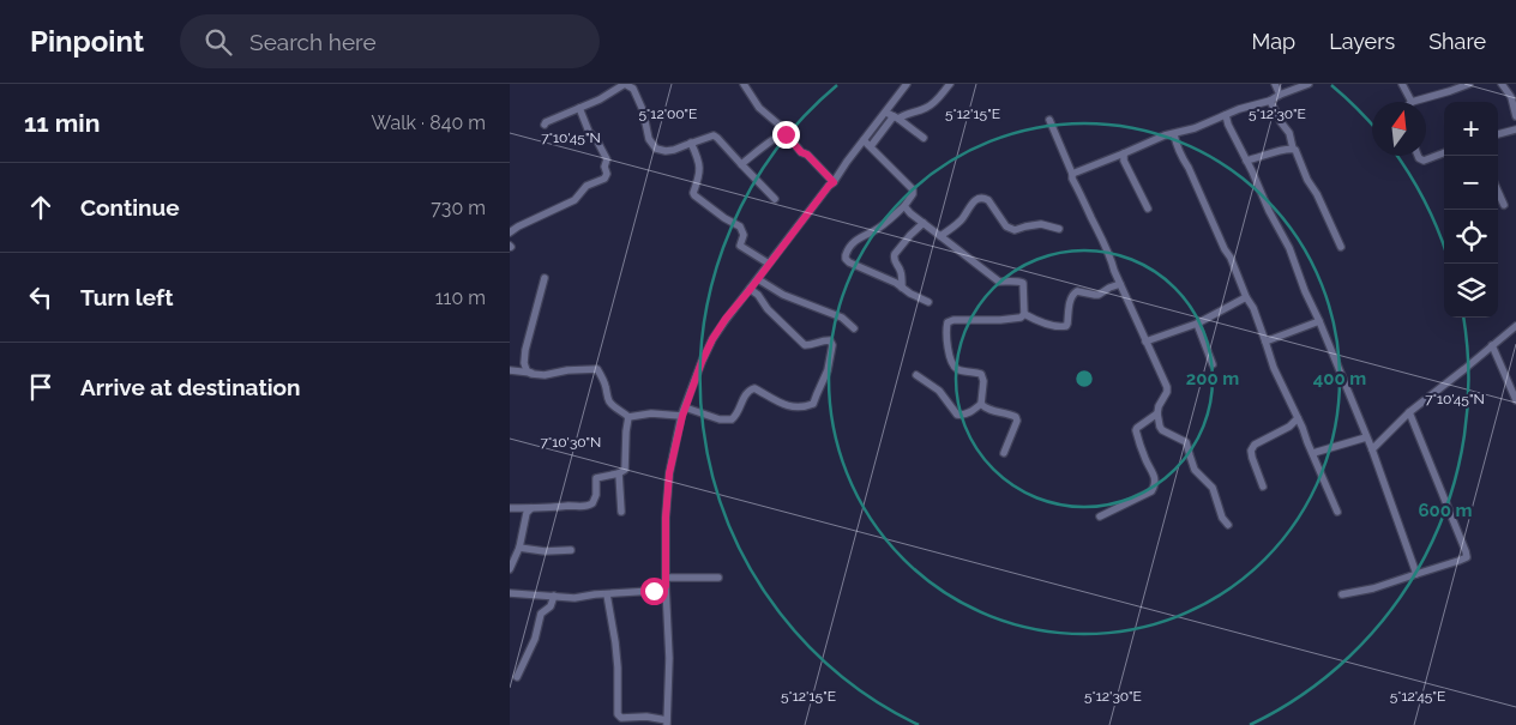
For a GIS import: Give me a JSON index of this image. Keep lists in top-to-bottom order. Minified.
{"north":"top","page":{"header":"Pinpoint","search":"Search here","nav":["Map","Layers","Share"],"heading":["11 min","Walk · 840 m"],"map_buttons":["+","−"],"list":[["Continue","730 m"],["Turn left","110 m"],"Arrive at destination"]},"coordinates":["5°12'00\"E","5°12'15\"E","5°12'30\"E","7°10'45\"N","7°10'30\"N","5°12'45\"E"],"rings":["200 m","400 m","600 m"]}
